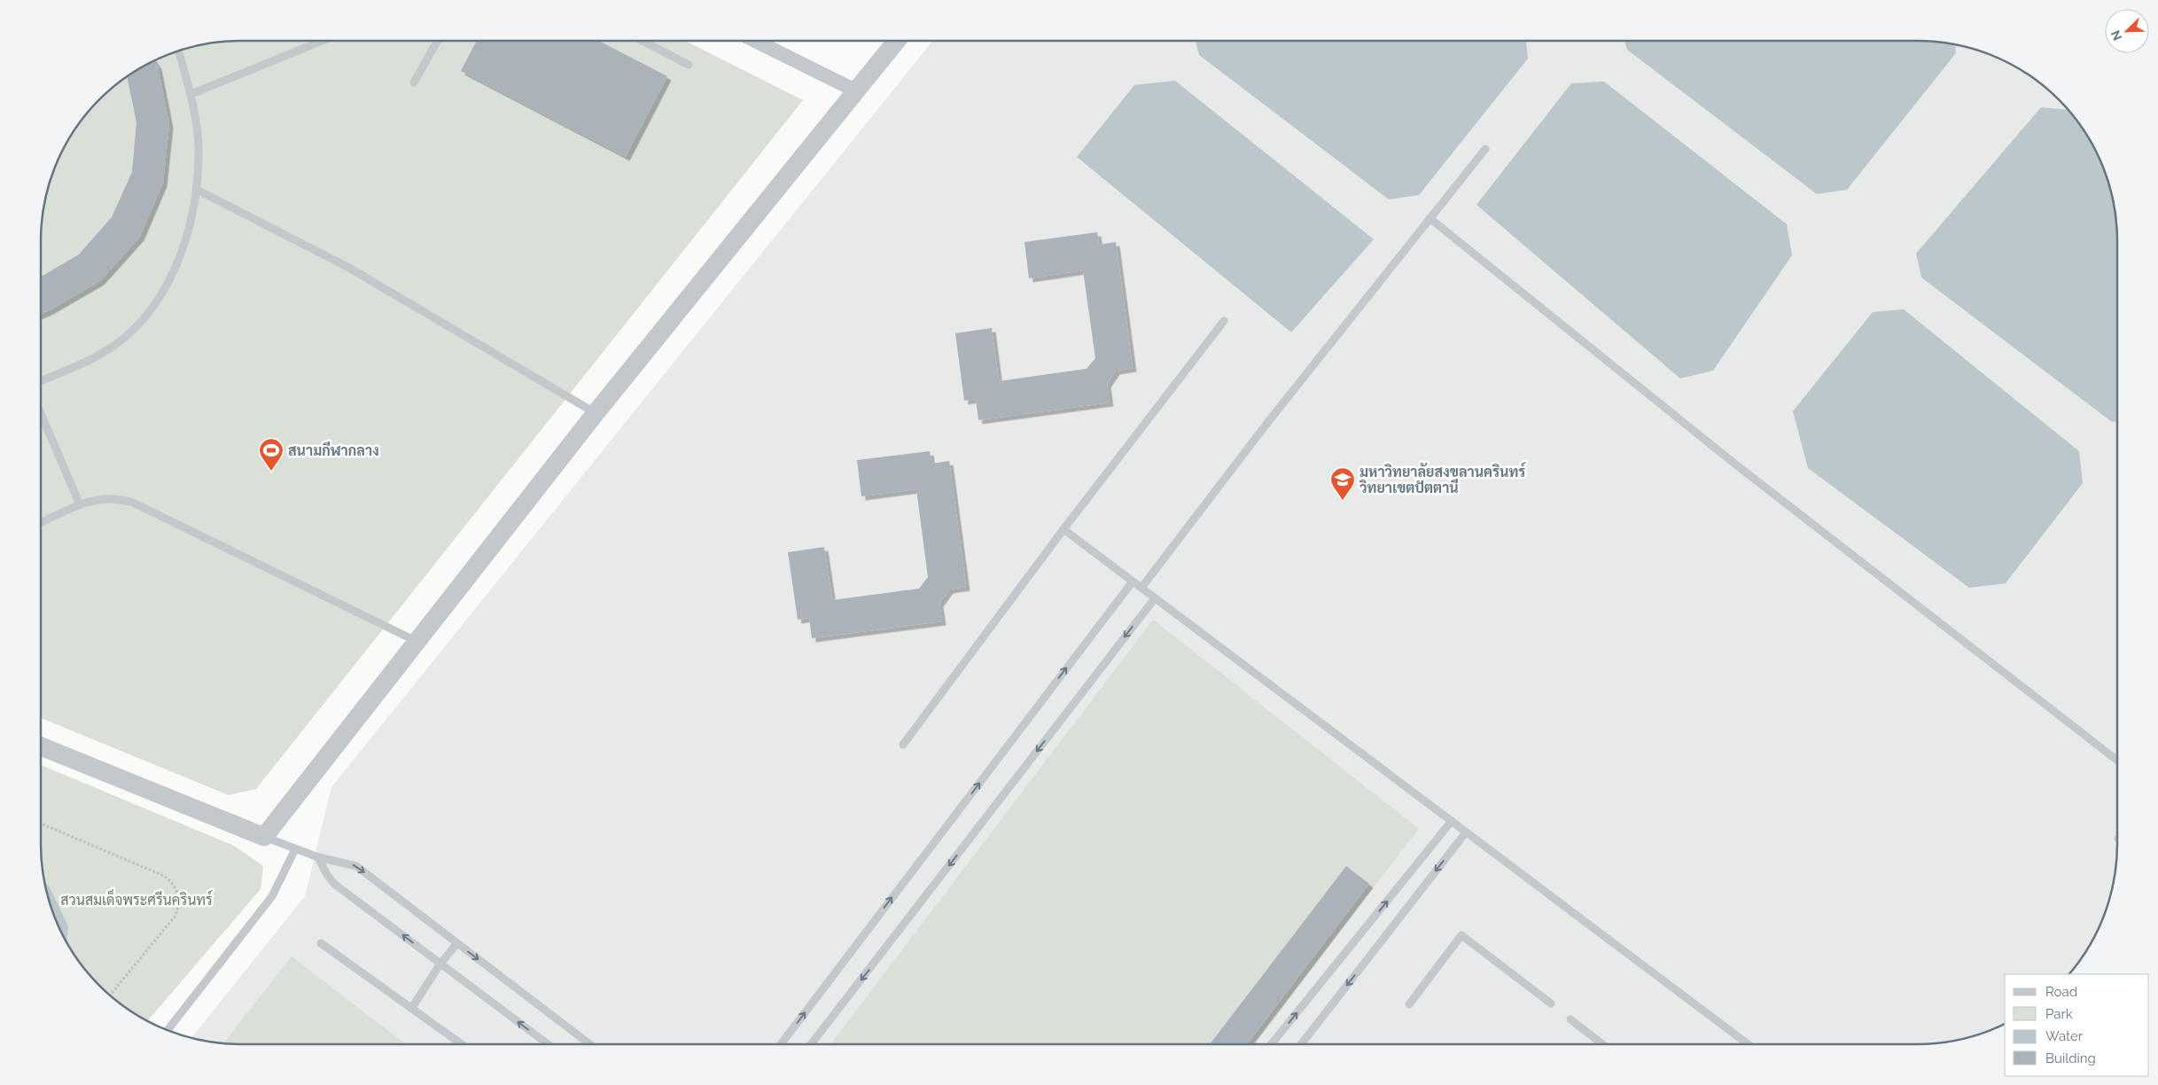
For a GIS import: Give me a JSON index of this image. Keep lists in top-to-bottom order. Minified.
{"parks":["สวนสมเด็จพระศรีนครินทร์"],"places":{"sports":["สนามกีฬากลาง"],"school or university":["มหาวิทยาลัยสงขลานครินทร์ วิทยาเขตปัตตานี"]},"legend":["Road","Park","Water","Building"],"north":"bottom left"}
